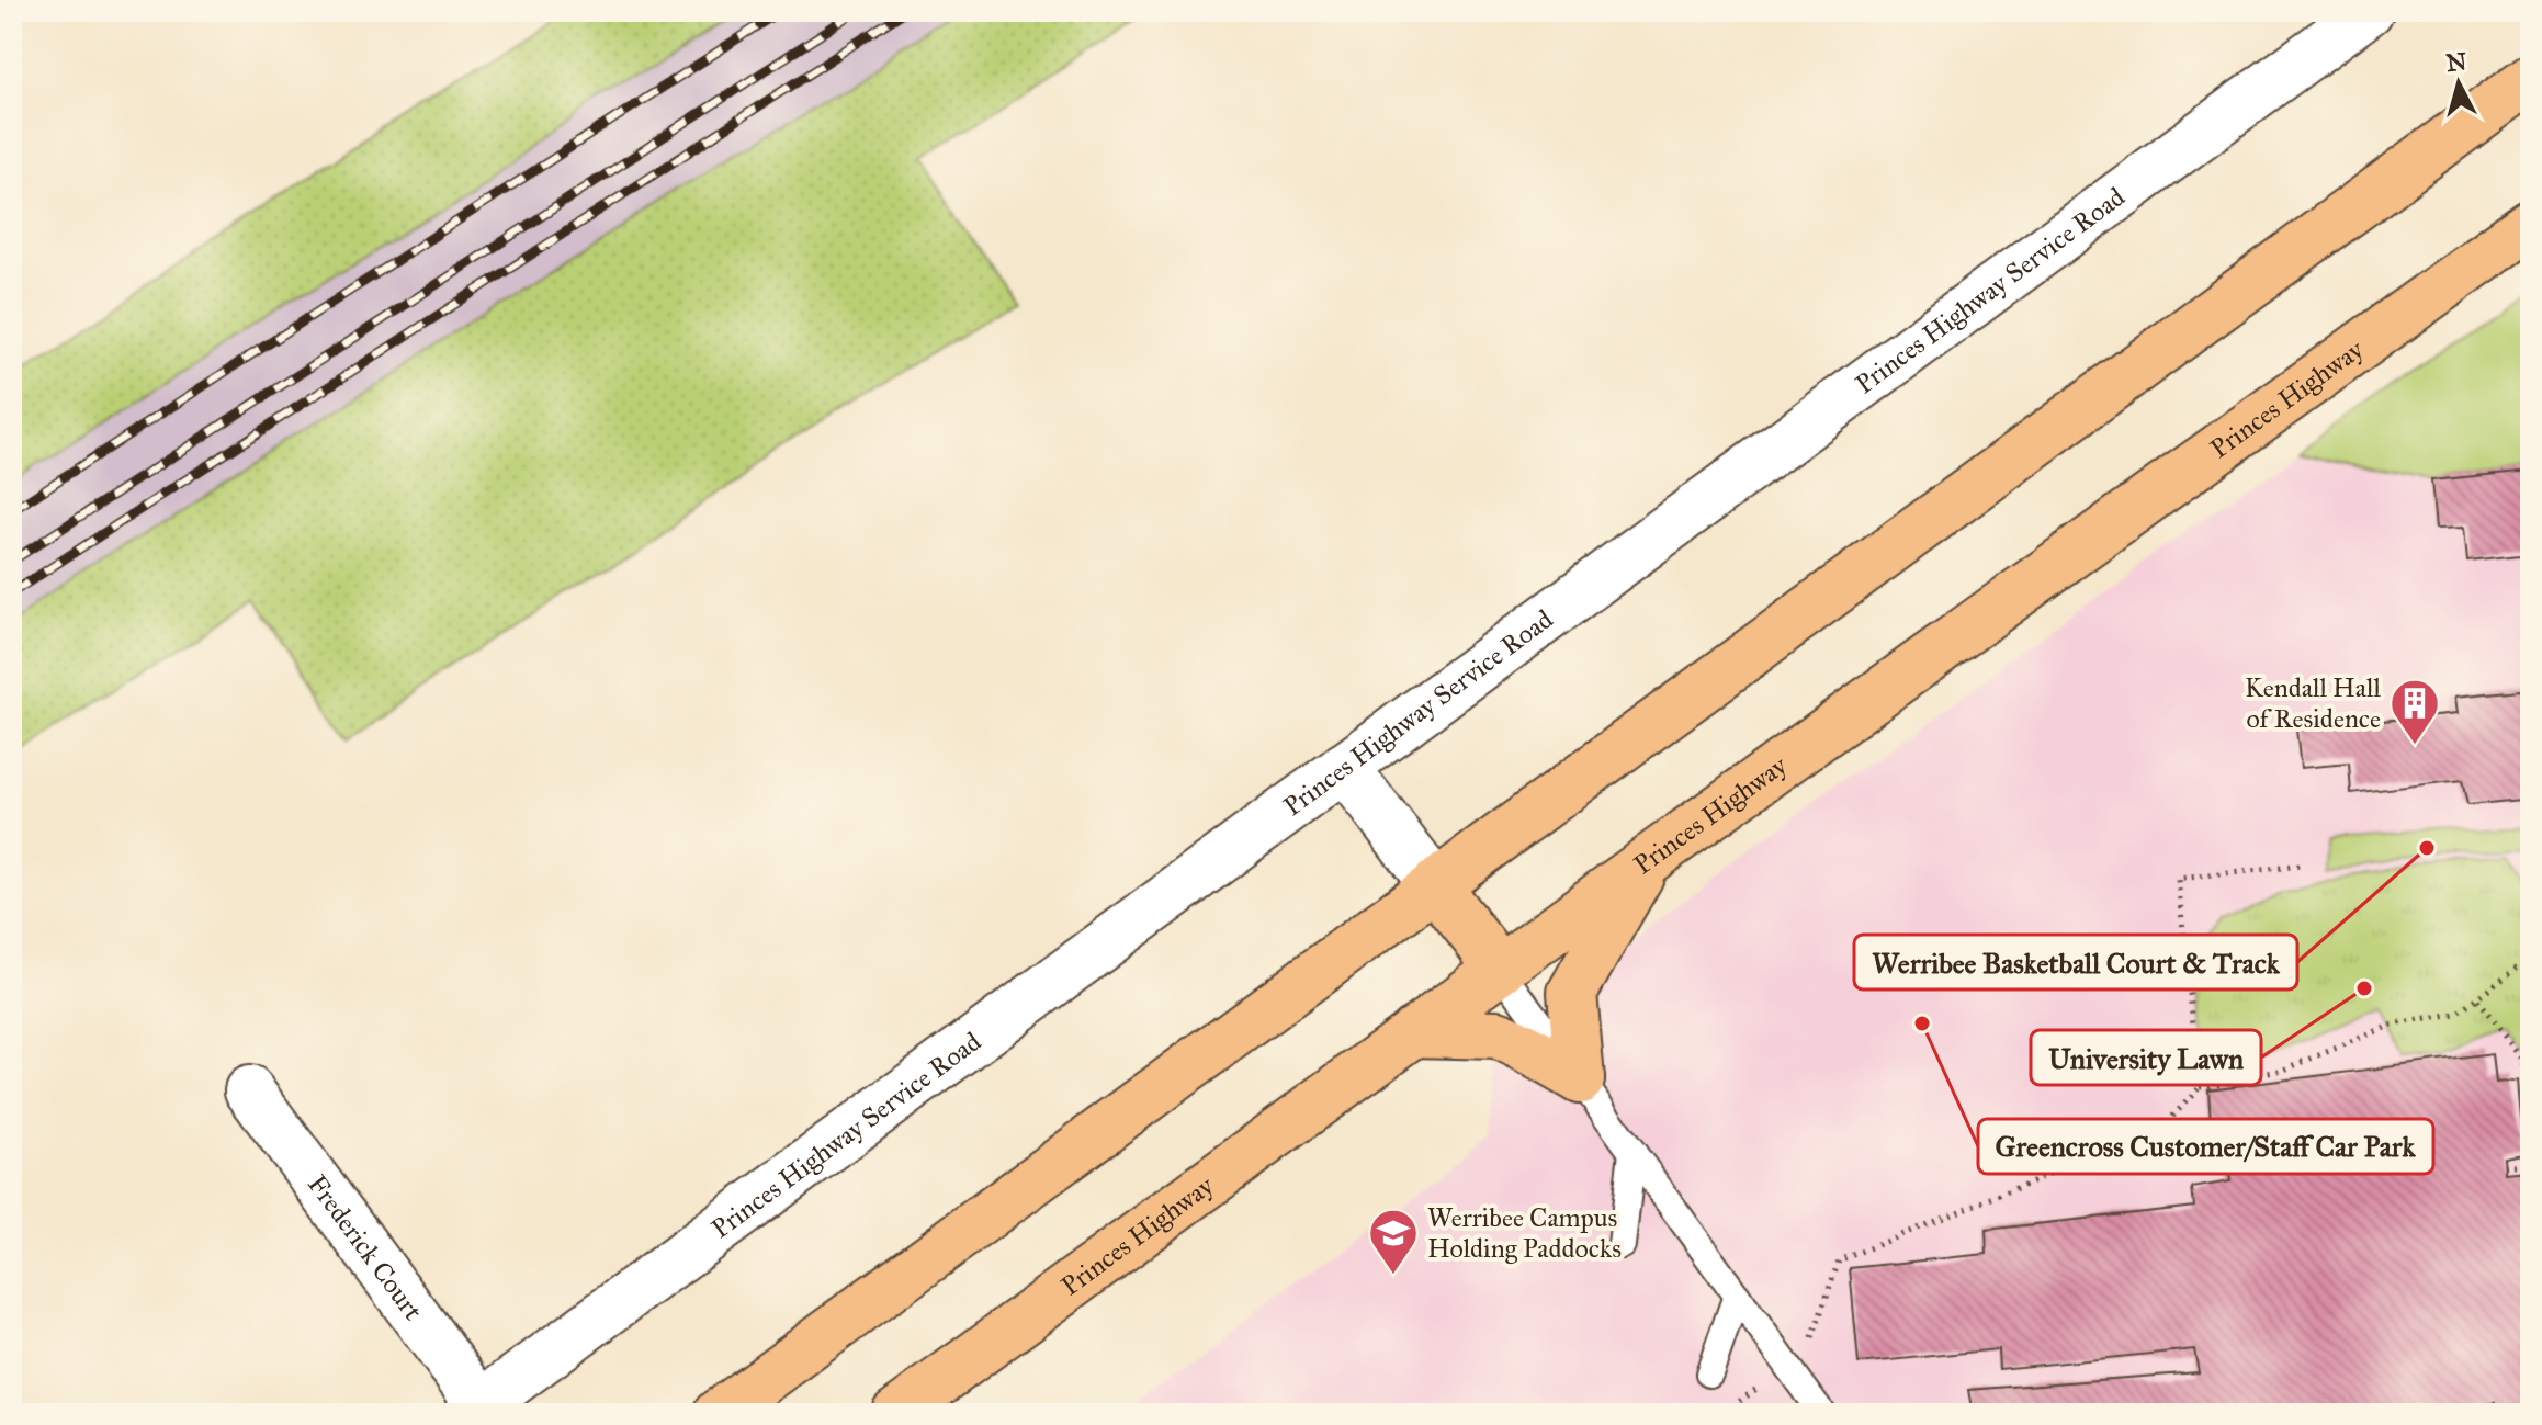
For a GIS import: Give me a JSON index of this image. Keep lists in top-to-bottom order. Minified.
{"streets":{"highway":["Princes Highway"],"street":["Princes Highway Service Road","Frederick Court"]},"crossings":[["Princes Highway Service Road","Frederick Court"]],"places":{"building":["Kendall Hall of Residence"],"other":["Werribee Basketball Court & Track","University Lawn","Greencross Customer/Staff Car Park"],"school or university":["Werribee Campus Holding Paddocks"]},"north":"top"}
